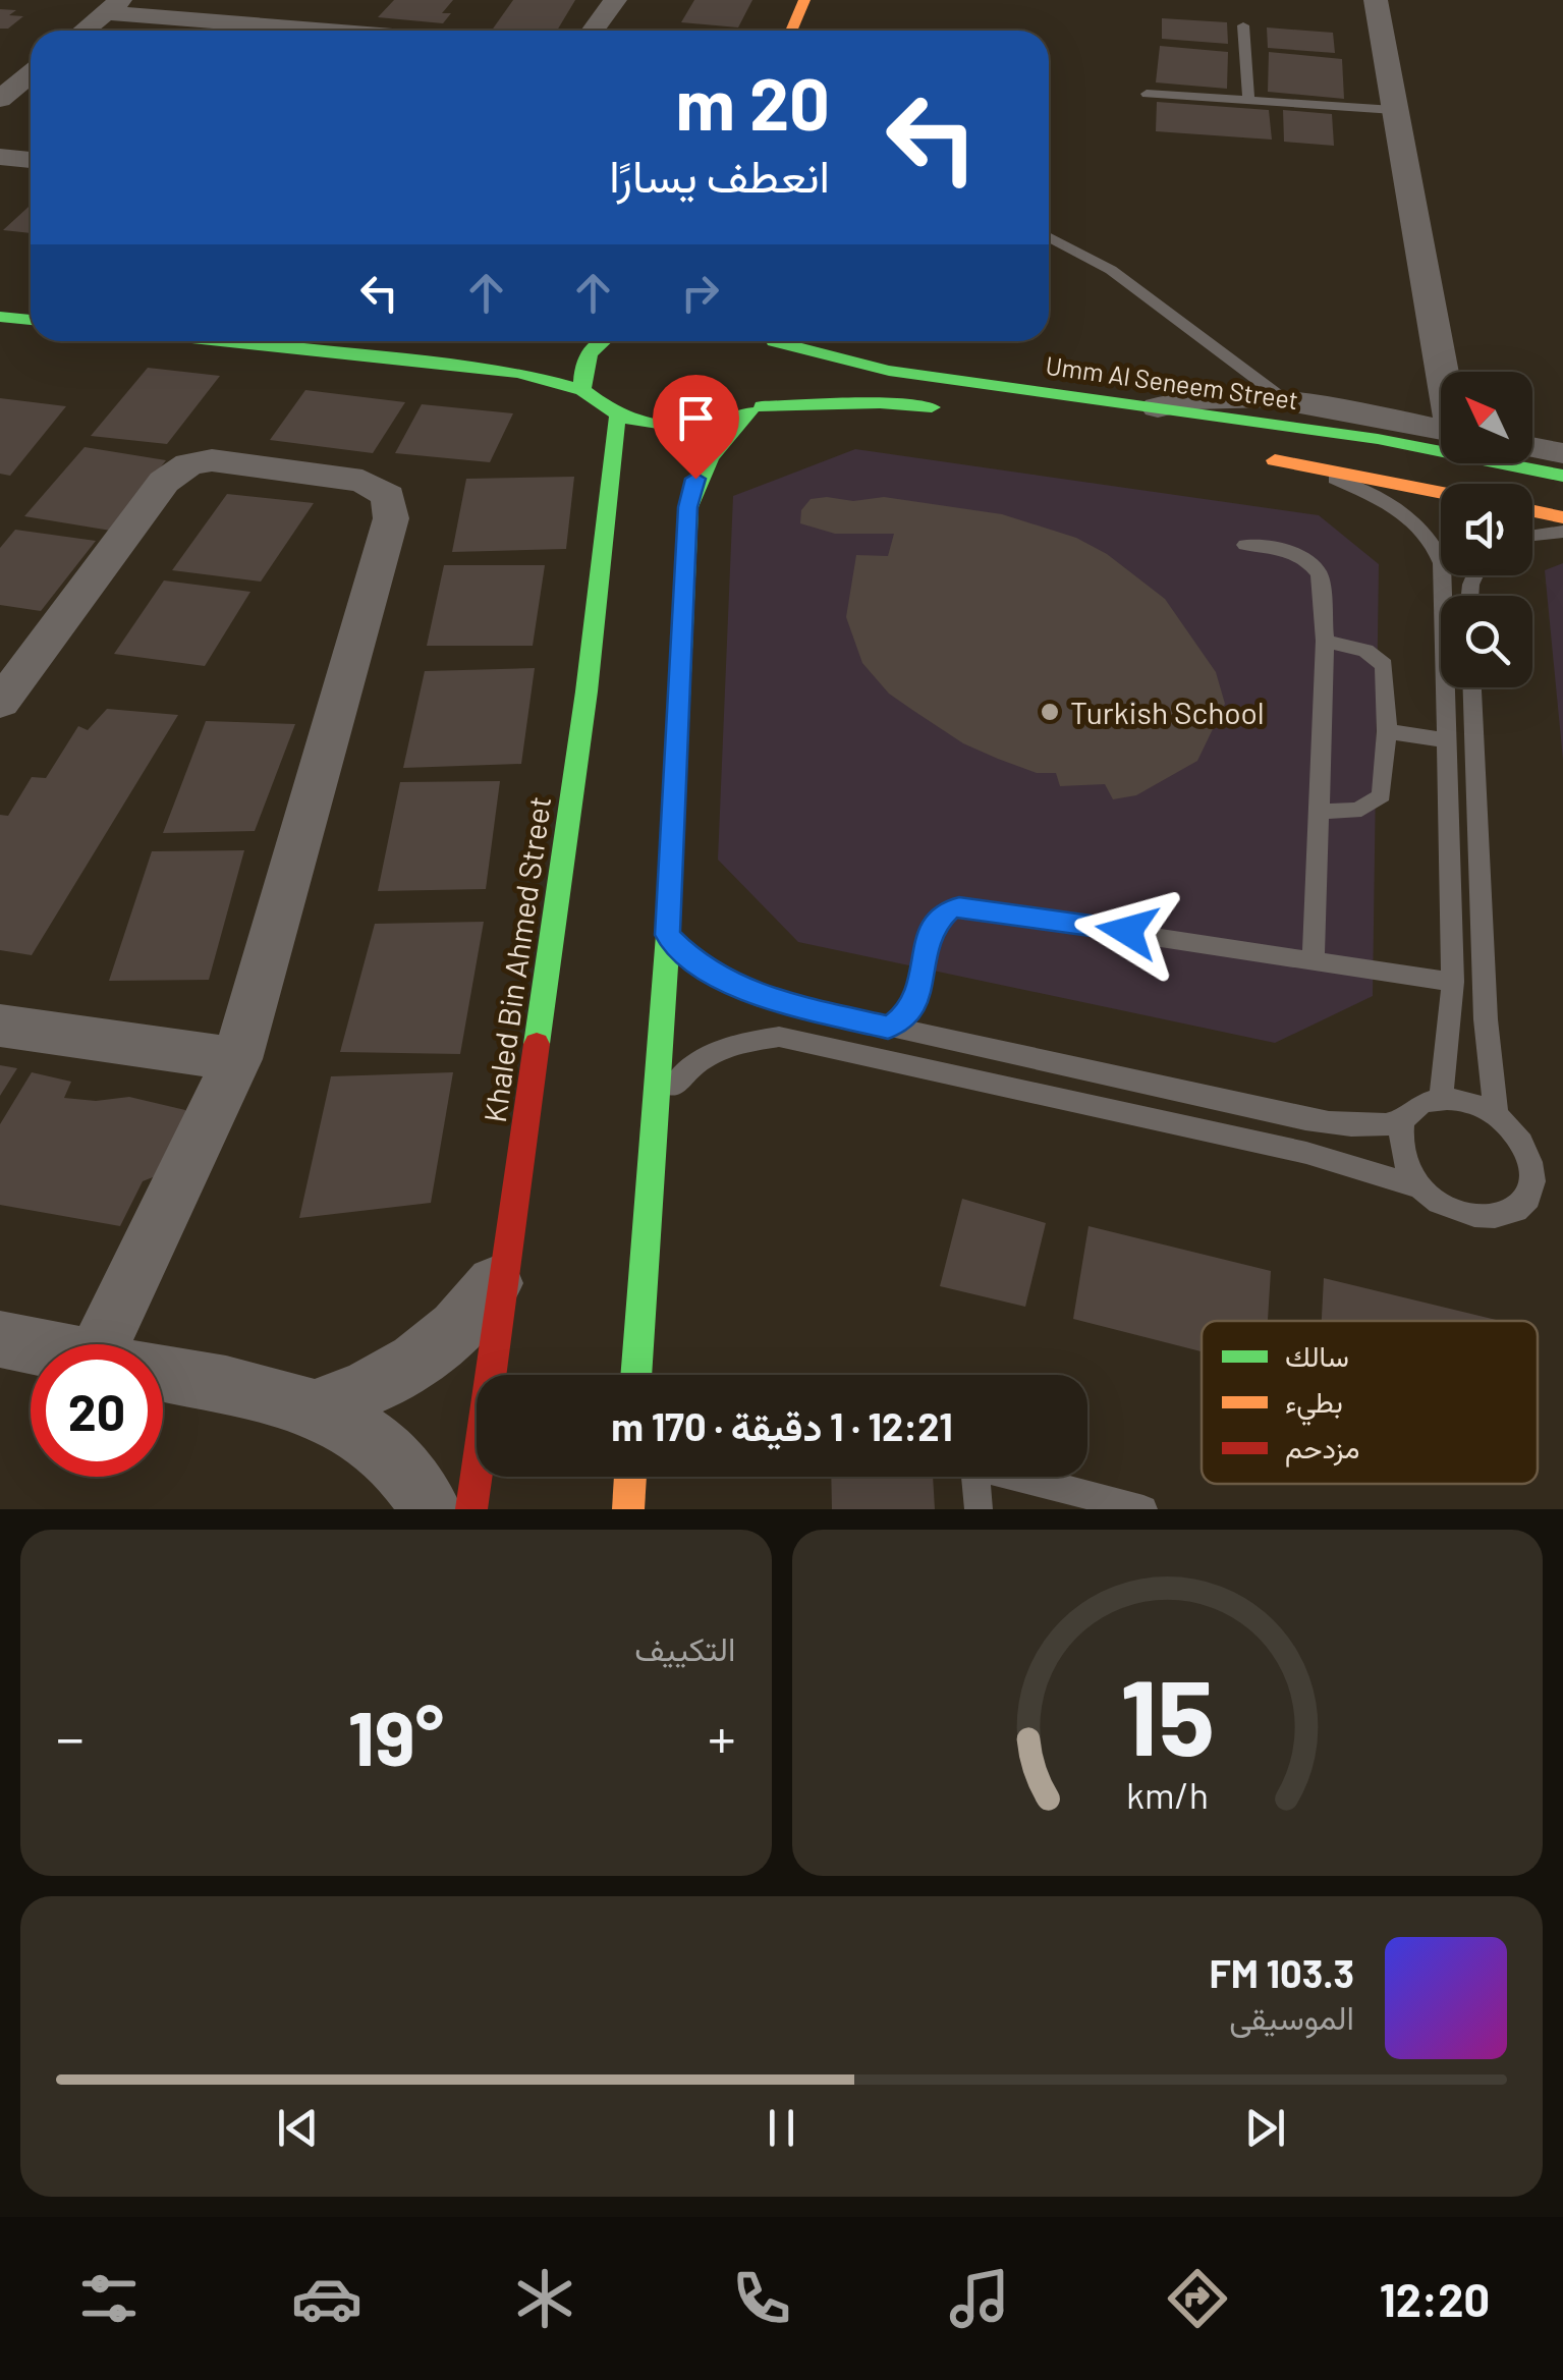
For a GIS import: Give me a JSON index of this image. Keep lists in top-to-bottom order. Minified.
{"streets":{"main road":["Umm Al Seneem Street","Khaled Bin Ahmed Street"]},"places":["Turkish School"],"legend":["سالك","بطيء","مزدحم"],"north":"top left","page":{"turn":["20 m","انعطف يسارًا"],"limit":"20","trip":"12:21 · 1 دقيقة · 170 m","tile":"التكييف","heat":["−","19°","+"],"song":["103.3 FM","الموسيقى"],"tabs":"12:20","gauge":["15","km/h"]}}
